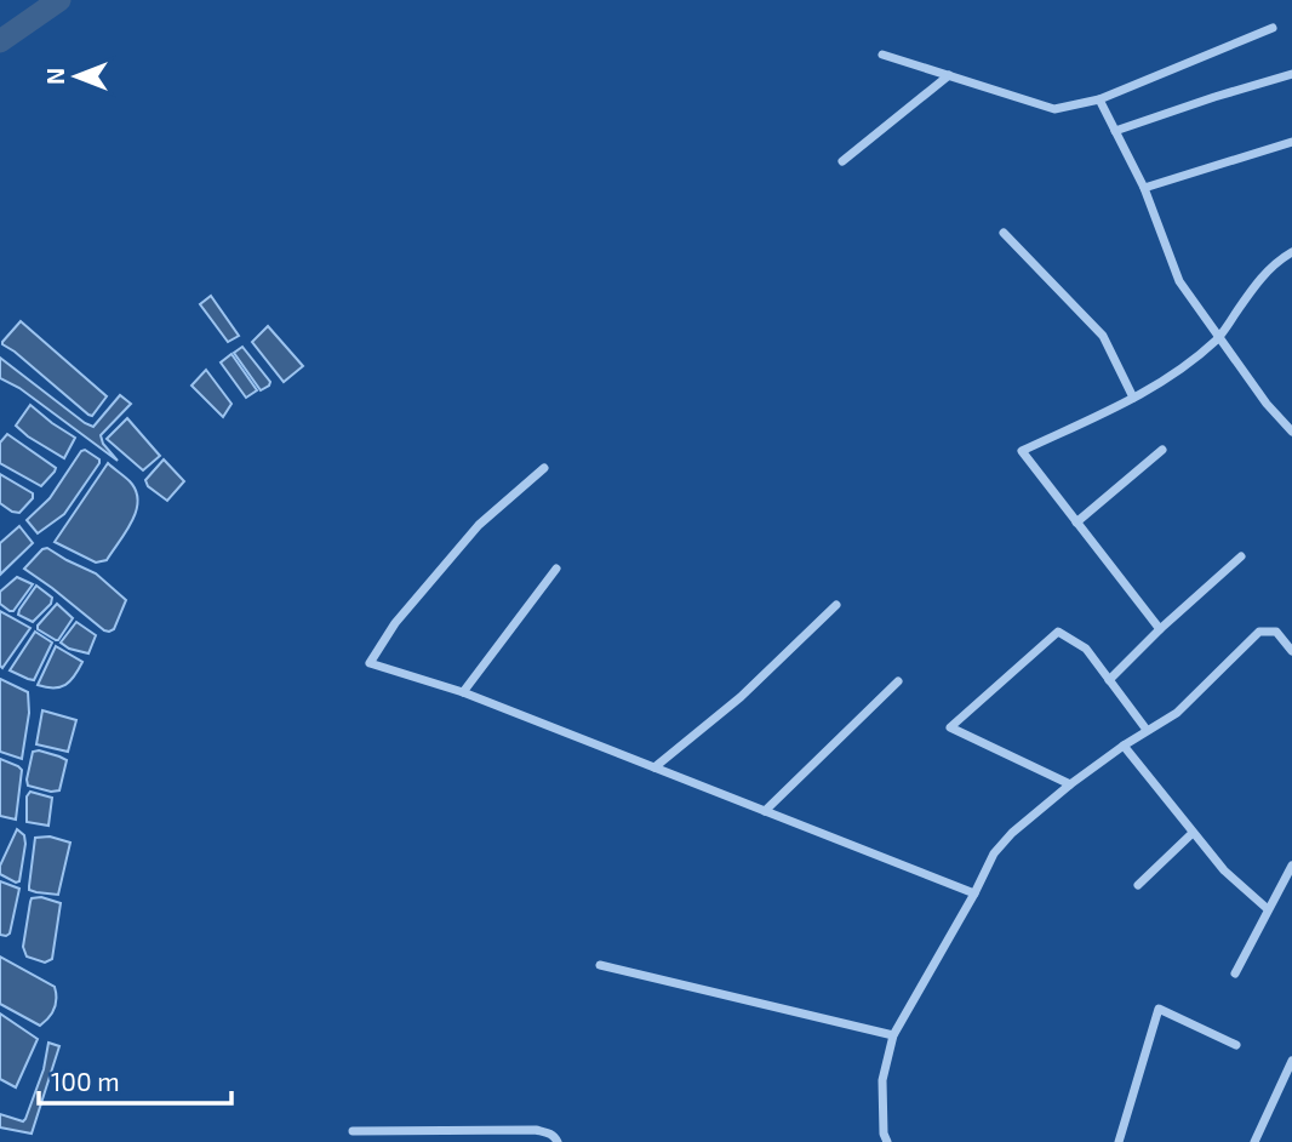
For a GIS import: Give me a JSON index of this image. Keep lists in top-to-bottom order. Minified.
{"scale_bar":"100 m","north":"left"}
